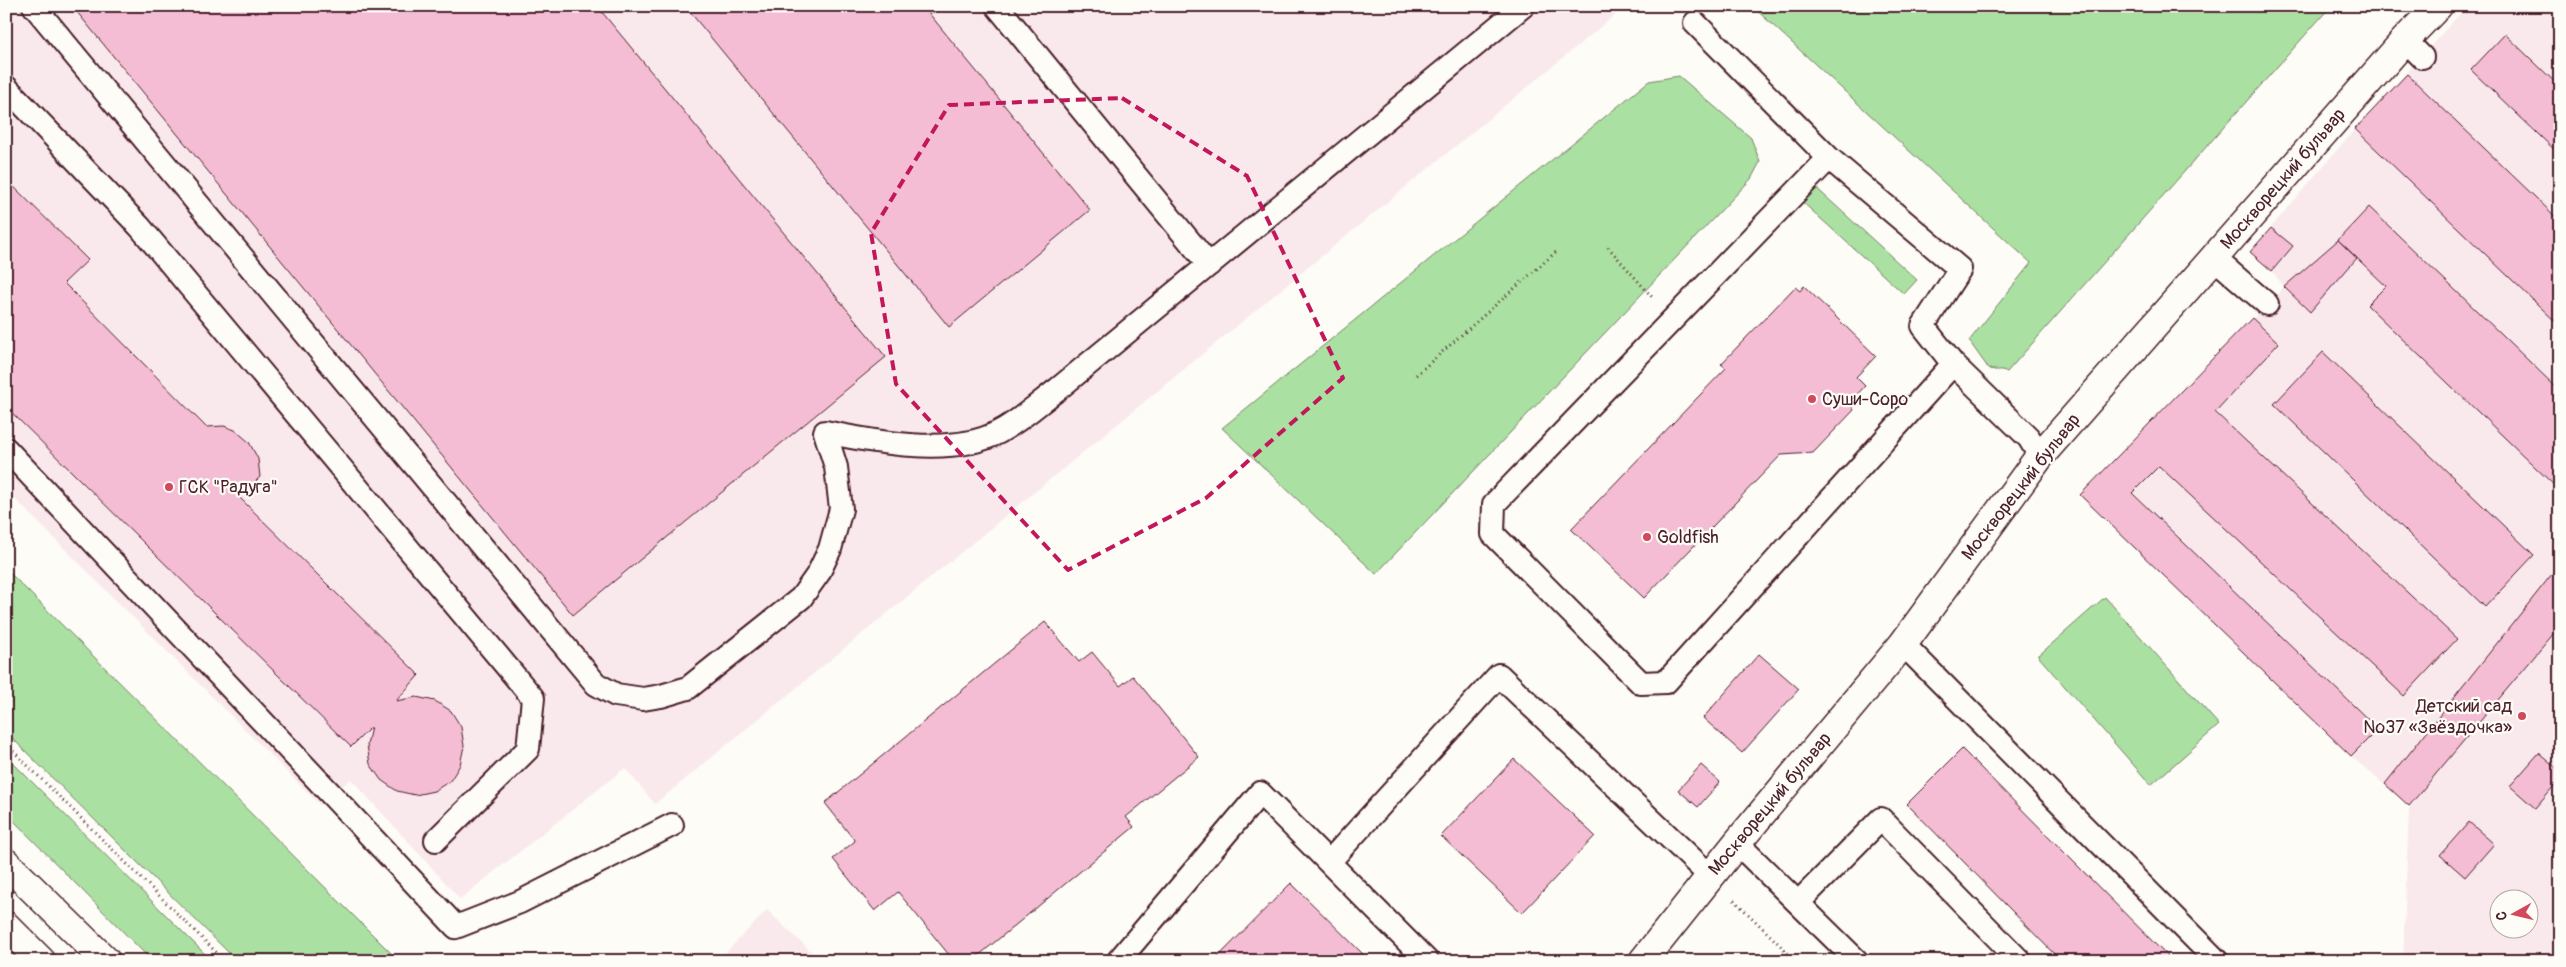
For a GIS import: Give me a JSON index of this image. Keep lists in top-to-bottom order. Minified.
{"streets":{"street":["Москворецкий бульвар"]},"places":["Суши-Соро","ГСК \"Радуга\"","Goldfish","Детский сад №37 «Звёздочка»"],"north":"left"}
